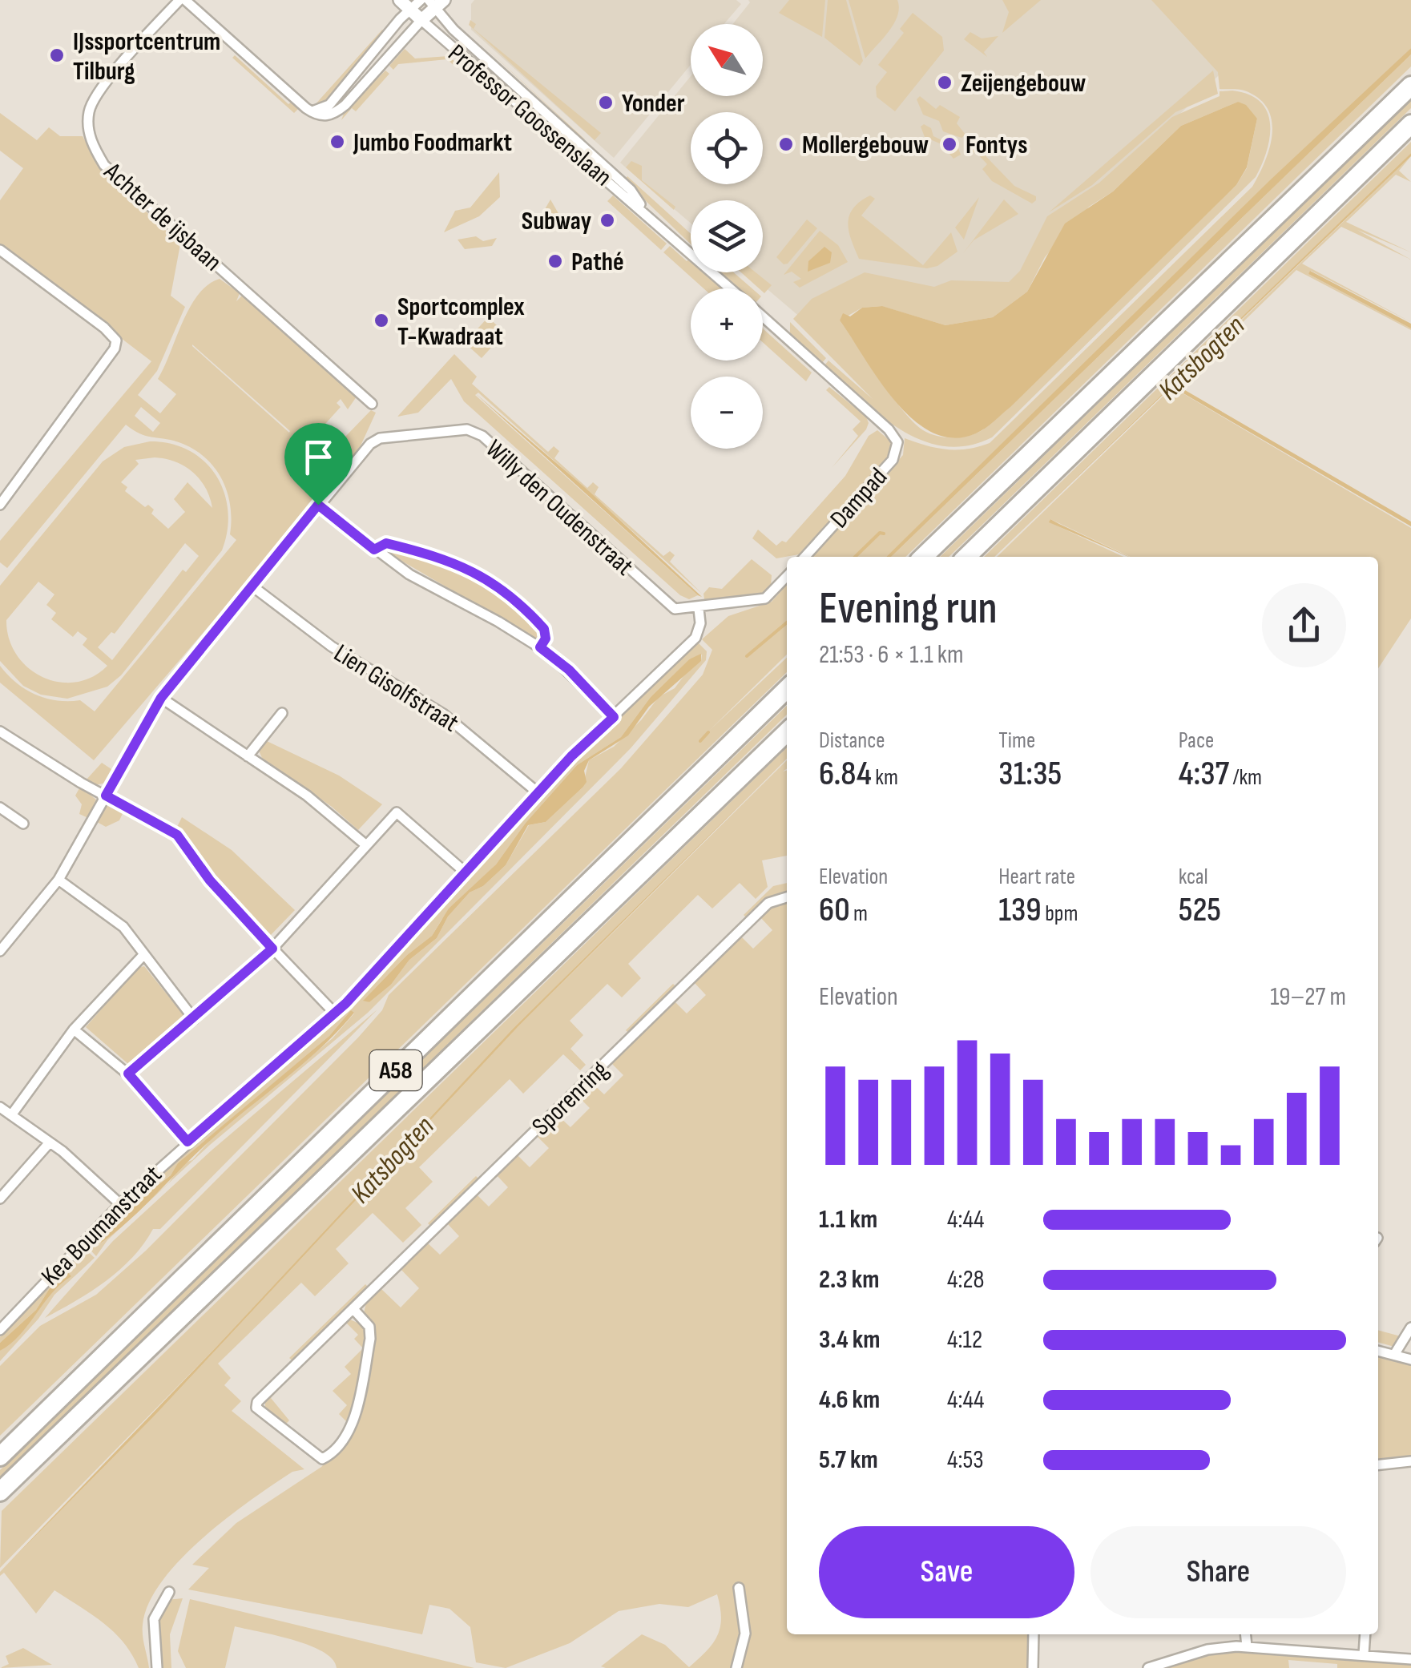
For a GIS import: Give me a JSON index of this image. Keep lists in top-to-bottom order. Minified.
{"streets":{"highway":["A58"],"street":["Professor Goossenslaan","Achter de ijsbaan","Dampad","Willy den Oudenstraat","Lien Gisolfstraat","Sporenring","Kea Boumanstraat"]},"crossings":[["Professor Goossenslaan","Dampad"],["Willy den Oudenstraat","Lien Gisolfstraat"],["Willy den Oudenstraat","Kea Boumanstraat"],["Lien Gisolfstraat","Kea Boumanstraat"]],"water":["Katsbogten"],"places":["IJssportcentrum Tilburg","Zeijengebouw","Yonder","Jumbo Foodmarkt","Mollergebouw","Fontys","Subway","Pathé","Sportcomplex T-Kwadraat"],"north":"top left","page":{"map_buttons":["+","−"],"heading":["Evening run","21:53 · 6 × 1.1 km"],"stats":[["Distance","6.84 km"],["Time","31:35"],["Pace","4:37 /km"],["Elevation","60 m"],["Heart rate","139 bpm"],["kcal","525"]],"chart":["Elevation","19–27 m"],"list":[{"name":"1.1 km","note":"4:44"},{"name":"2.3 km","note":"4:28"},{"name":"3.4 km","note":"4:12"},{"name":"4.6 km","note":"4:44"},{"name":"5.7 km","note":"4:53"}],"buttons":["Save","Share"]}}
